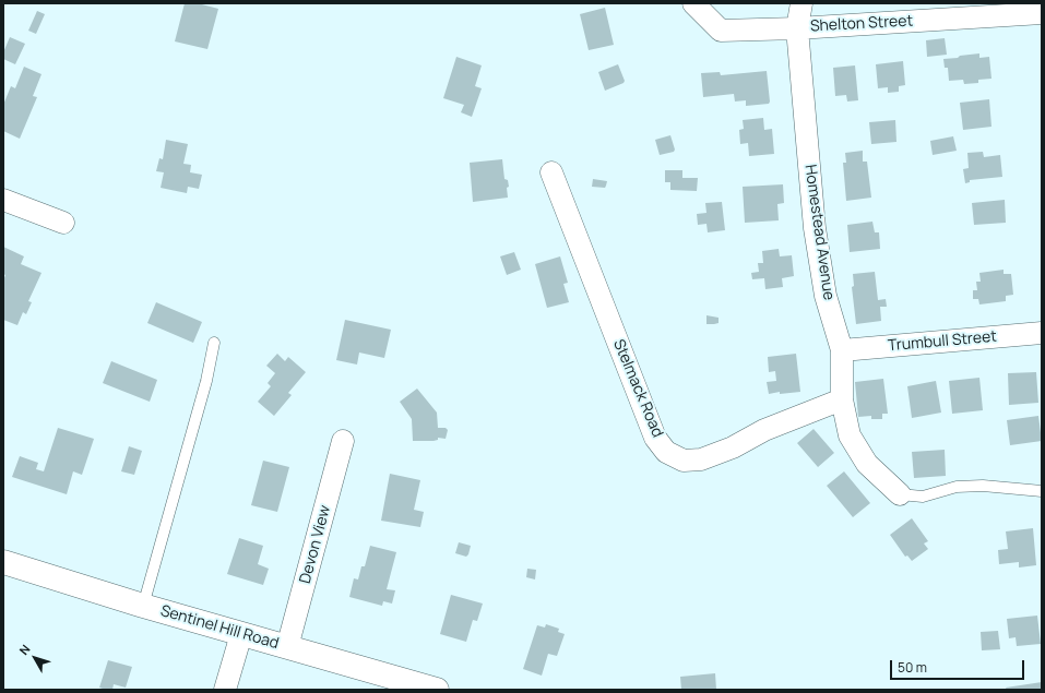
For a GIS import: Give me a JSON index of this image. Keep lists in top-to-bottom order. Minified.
{"streets":{"main road":["Sentinel Hill Road"],"street":["Shelton Street","Homestead Avenue","Trumbull Street","Stelmack Road","Devon View"]},"crossings":[["Shelton Street","Homestead Avenue"],["Homestead Avenue","Trumbull Street"],["Homestead Avenue","Stelmack Road"],["Devon View","Sentinel Hill Road"]],"scale_bar":"50 m","north":"top left"}
